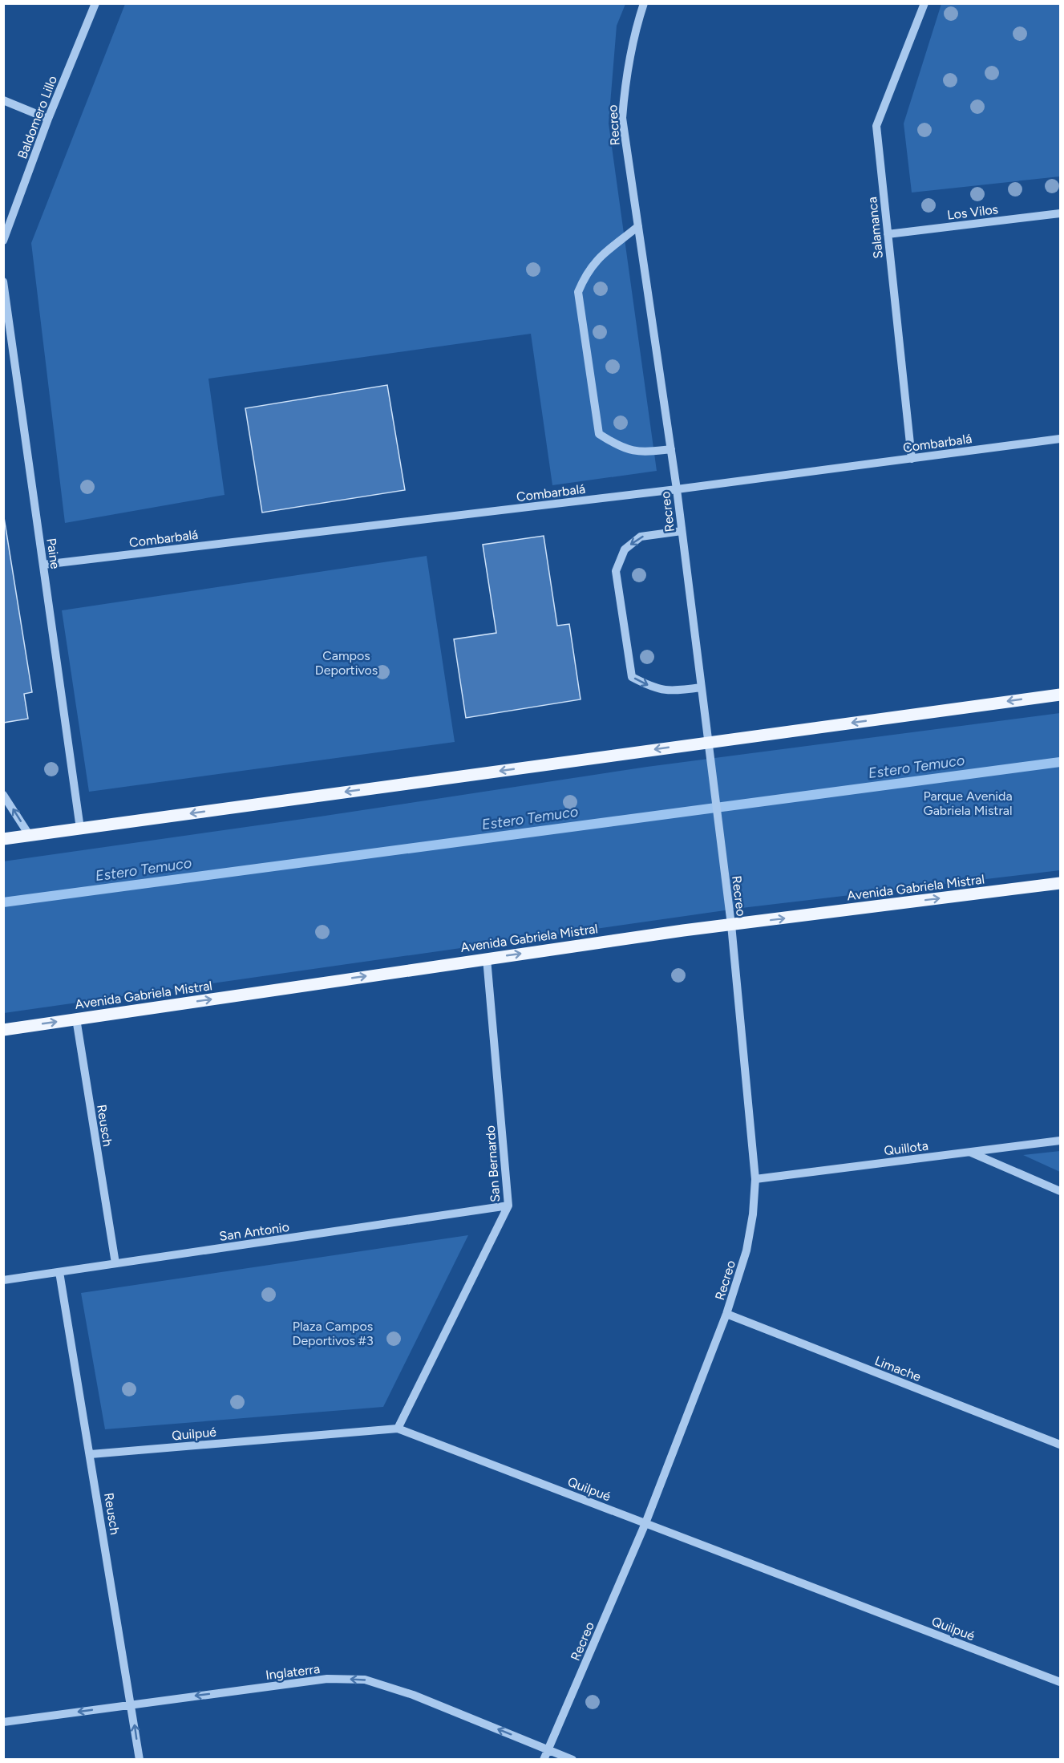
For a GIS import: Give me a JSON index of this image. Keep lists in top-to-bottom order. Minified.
{"streets":{"main road":["Avenida Gabriela Mistral"],"street":["Baldomero Lillo","Recreo","Los Vilos","Salamanca","Combarbalá","Paine","Reusch","Quillota","San Bernardo","San Antonio","Limache","Quilpué","Inglaterra"]},"crossings":[["Recreo","Combarbalá"],["Recreo","Avenida Gabriela Mistral"],["Recreo","Quillota"],["Recreo","Limache"],["Recreo","Quilpué"],["Recreo","Inglaterra"],["Los Vilos","Salamanca"],["Salamanca","Combarbalá"],["Combarbalá","Paine"],["Avenida Gabriela Mistral","Reusch"],["Avenida Gabriela Mistral","San Bernardo"],["Reusch","San Antonio"],["Reusch","Quilpué"],["Reusch","Inglaterra"],["San Bernardo","San Antonio"],["San Bernardo","Quilpué"]],"one_way":["Avenida Gabriela Mistral","Inglaterra"],"water":["Estero Temuco"],"parks":["Campos Deportivos","Parque Avenida Gabriela Mistral","Plaza Campos Deportivos #3"]}
